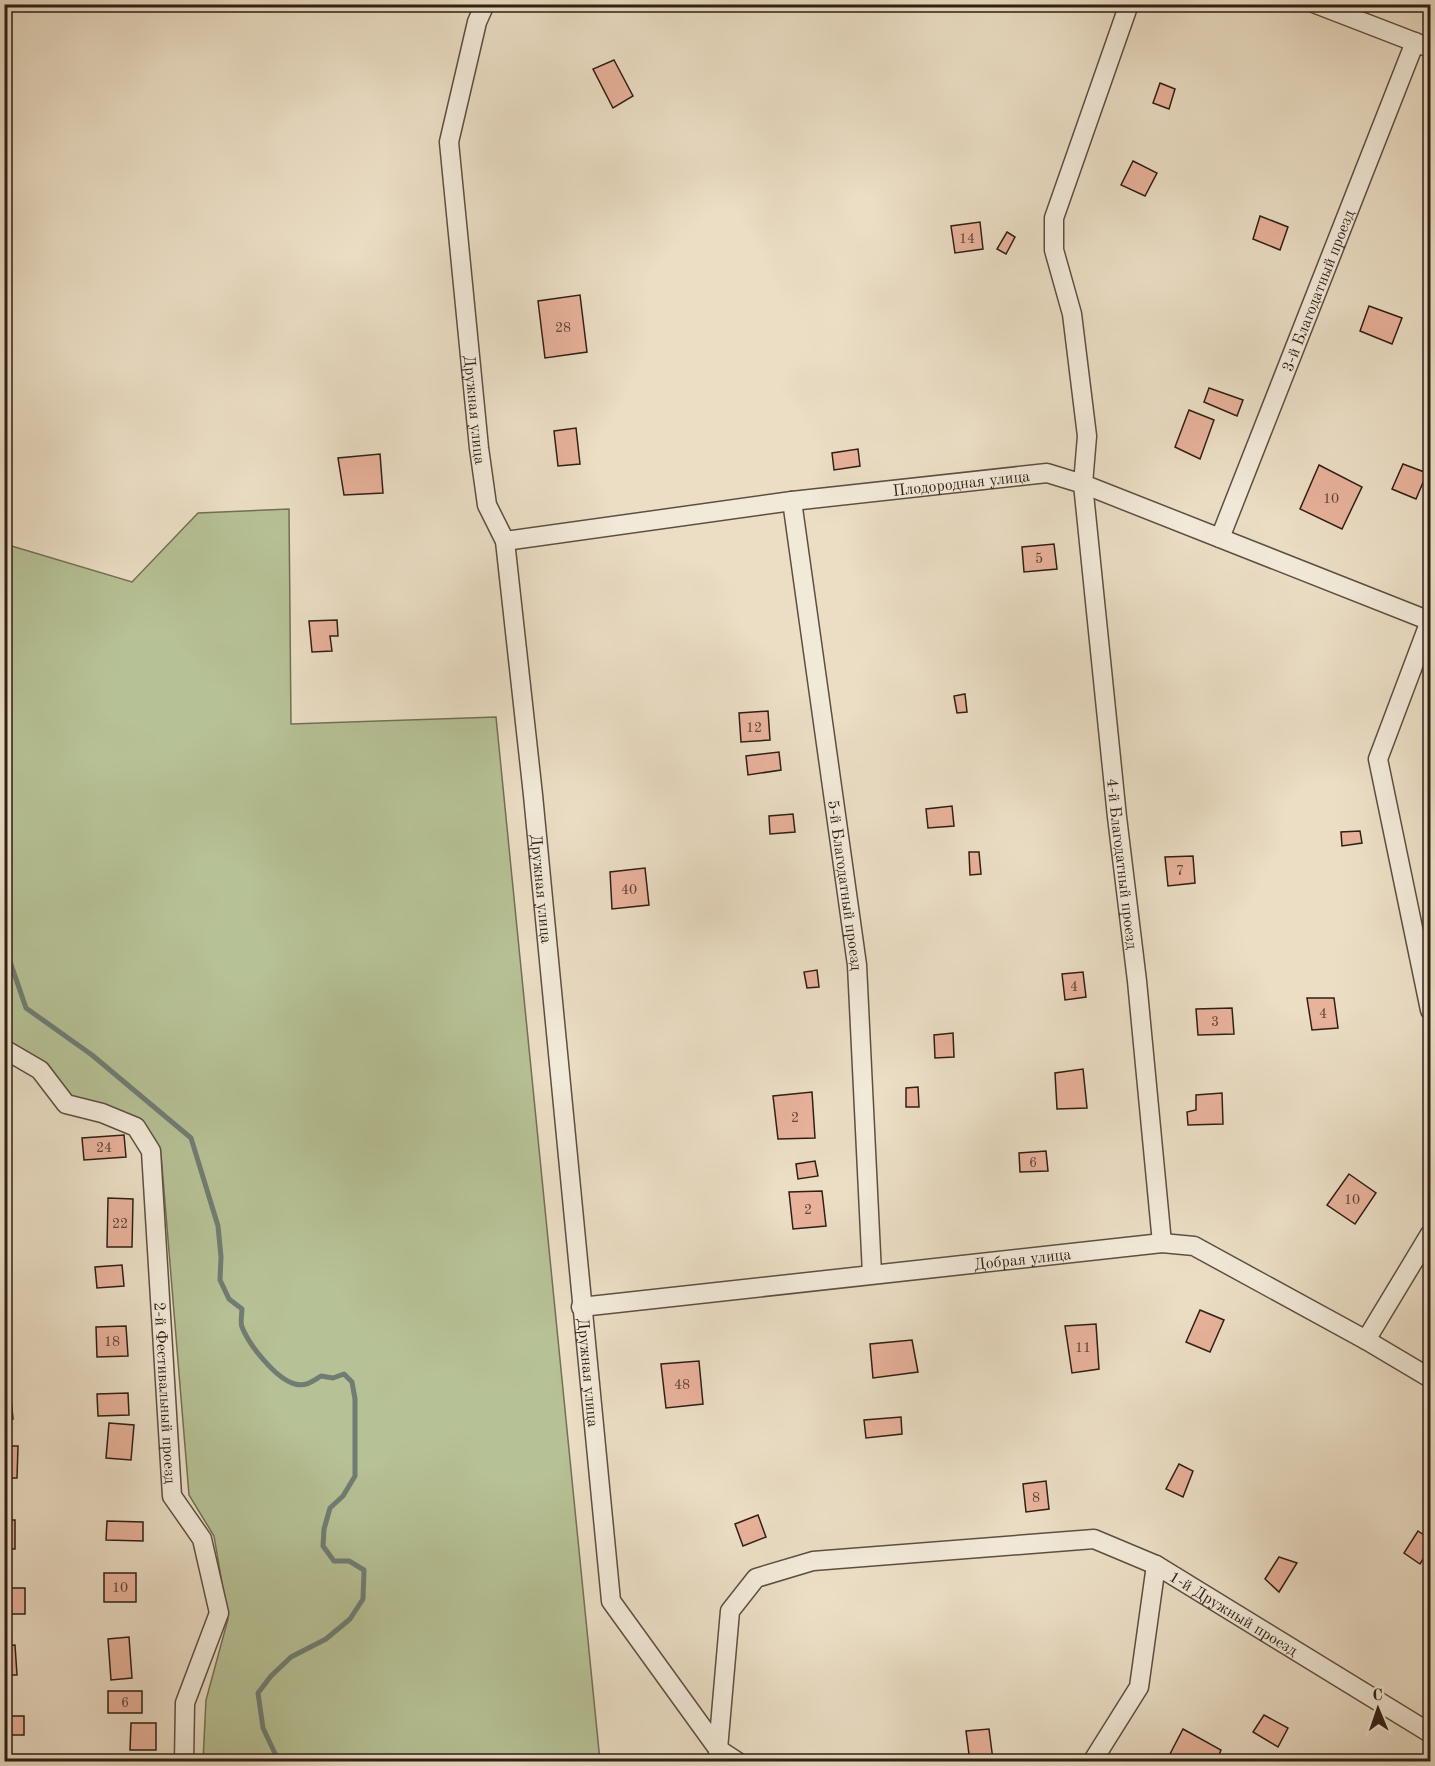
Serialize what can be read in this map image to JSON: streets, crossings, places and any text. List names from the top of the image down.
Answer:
{
  "streets": {
    "street": [
      "3-й Благодатный проезд",
      "Дружная улица",
      "Плодородная улица",
      "4-й Благодатный проезд",
      "5-й Благодатный проезд",
      "Добрая улица",
      "2-й Фестивальный проезд",
      "1-й Дружный проезд"
    ]
  },
  "crossings": [
    ["3-й Благодатный проезд", "Плодородная улица"],
    ["Дружная улица", "Плодородная улица"],
    ["Дружная улица", "Добрая улица"],
    ["Плодородная улица", "4-й Благодатный проезд"],
    ["Плодородная улица", "5-й Благодатный проезд"],
    ["4-й Благодатный проезд", "Добрая улица"],
    ["5-й Благодатный проезд", "Добрая улица"]
  ],
  "house_numbers": [
    "14",
    "28",
    "10",
    "5",
    "12",
    "7",
    "40",
    "4",
    "4",
    "3",
    "2",
    "24",
    "6",
    "10",
    "2",
    "22",
    "18",
    "11",
    "48",
    "8",
    "10",
    "6"
  ],
  "north": "top"
}
